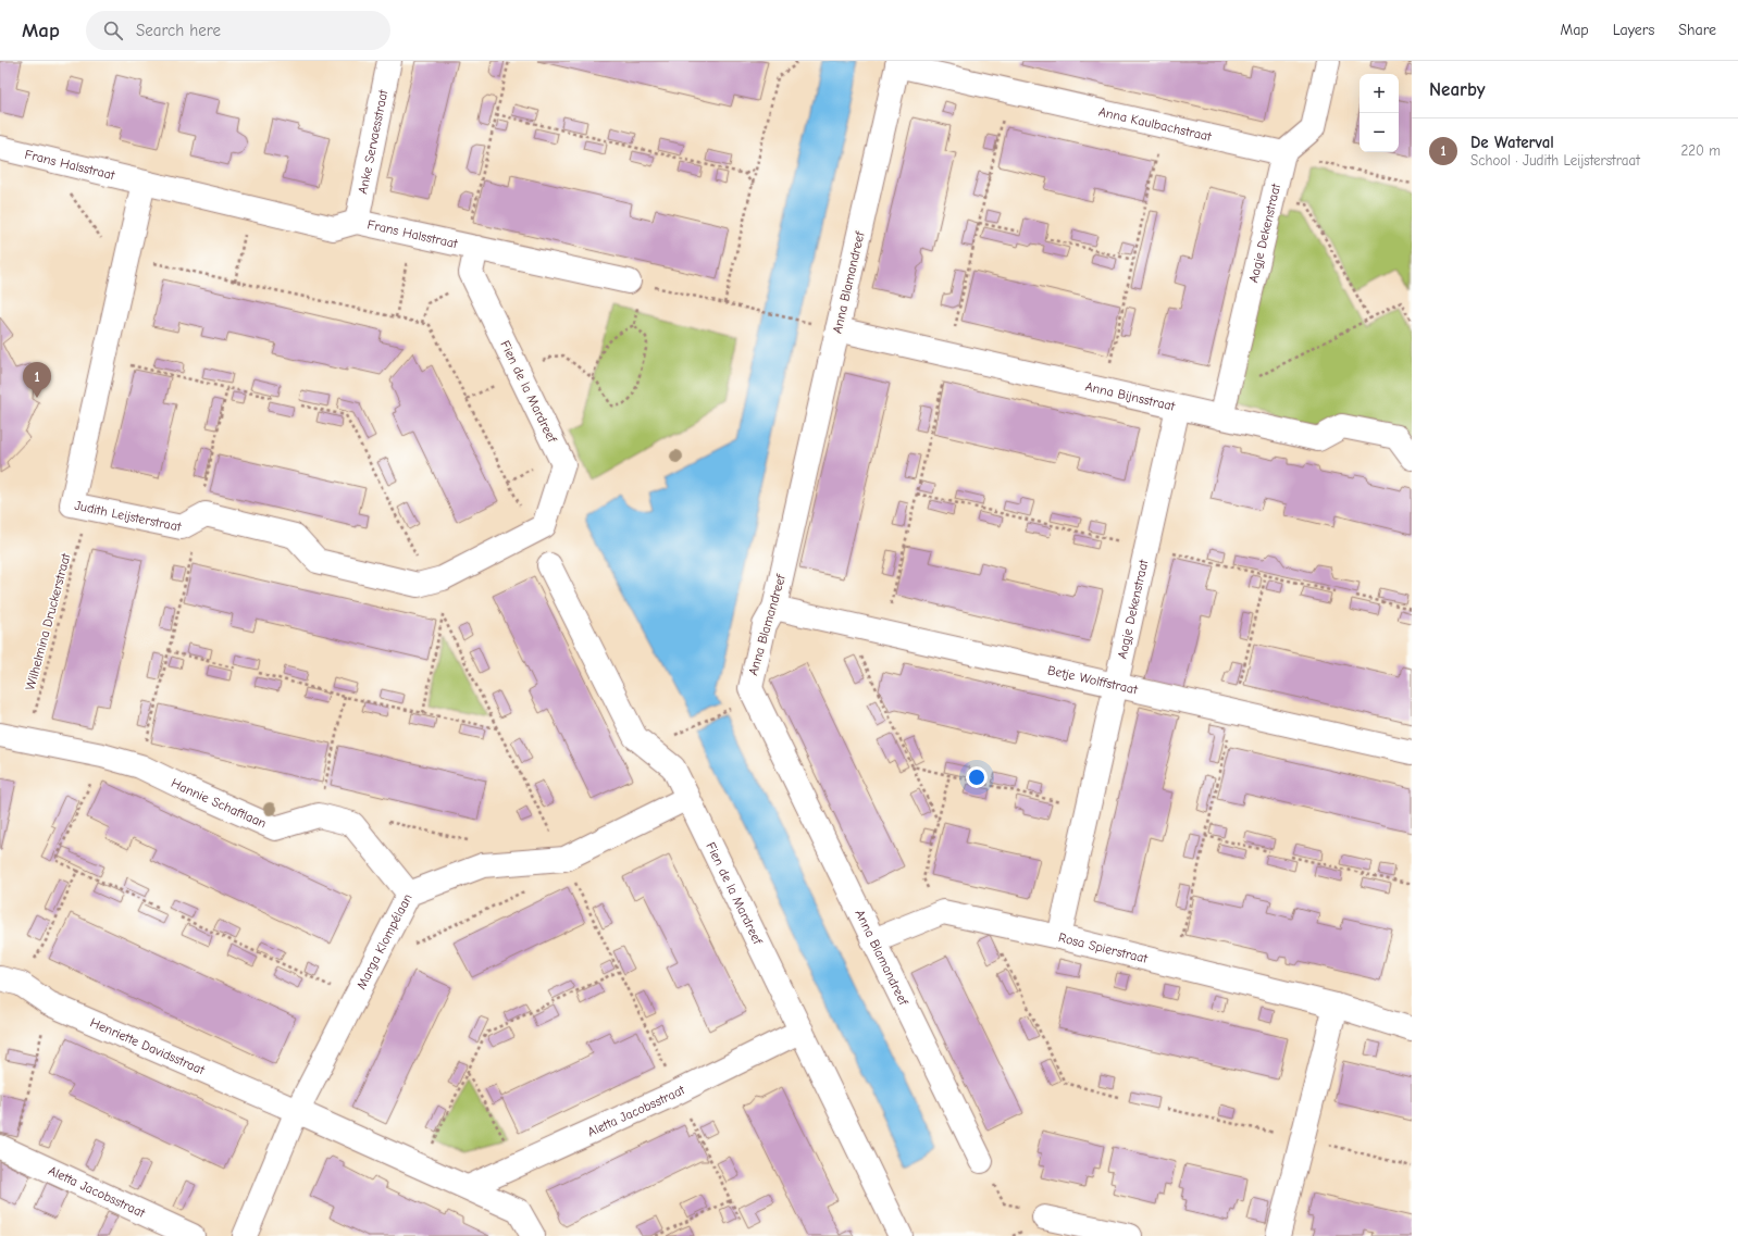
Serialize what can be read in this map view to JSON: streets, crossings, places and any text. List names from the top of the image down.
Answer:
{
  "streets": {
    "street": [
      "Anna Kaulbachstraat",
      "Anke Servaesstraat",
      "Frans Halsstraat",
      "Aagje Dekenstraat",
      "Anna Blamandreef",
      "Fien de la Mardreef",
      "Anna Bijnsstraat",
      "Judith Leijsterstraat",
      "Betje Wolffstraat",
      "Hannie Schaftlaan",
      "Marga Klompélaan",
      "Rosa Spierstraat",
      "Henriette Davidsstraat",
      "Aletta Jacobsstraat"
    ],
    "path": ["Wilhelmina Druckerstraat"]
  },
  "crossings": [
    ["Anna Kaulbachstraat", "Aagje Dekenstraat"],
    ["Anna Kaulbachstraat", "Anna Blamandreef"],
    ["Anke Servaesstraat", "Frans Halsstraat"],
    ["Frans Halsstraat", "Fien de la Mardreef"],
    ["Frans Halsstraat", "Judith Leijsterstraat"],
    ["Aagje Dekenstraat", "Anna Bijnsstraat"],
    ["Aagje Dekenstraat", "Betje Wolffstraat"],
    ["Aagje Dekenstraat", "Rosa Spierstraat"],
    ["Anna Blamandreef", "Anna Bijnsstraat"],
    ["Anna Blamandreef", "Betje Wolffstraat"],
    ["Anna Blamandreef", "Rosa Spierstraat"],
    ["Fien de la Mardreef", "Judith Leijsterstraat"],
    ["Fien de la Mardreef", "Marga Klompélaan"],
    ["Fien de la Mardreef", "Aletta Jacobsstraat"],
    ["Judith Leijsterstraat", "Wilhelmina Druckerstraat"],
    ["Wilhelmina Druckerstraat", "Hannie Schaftlaan"],
    ["Marga Klompélaan", "Henriette Davidsstraat"]
  ],
  "page": {
    "header": "Map",
    "search": "Search here",
    "nav": ["Map", "Layers", "Share"],
    "heading": "Nearby",
    "map_buttons": ["+", "−"],
    "list": [
      {
        "mark": "1",
        "name": "De Waterval",
        "note": "School · Judith Leijsterstraat",
        "value": "220 m"
      }
    ],
    "pins": "1"
  }
}
